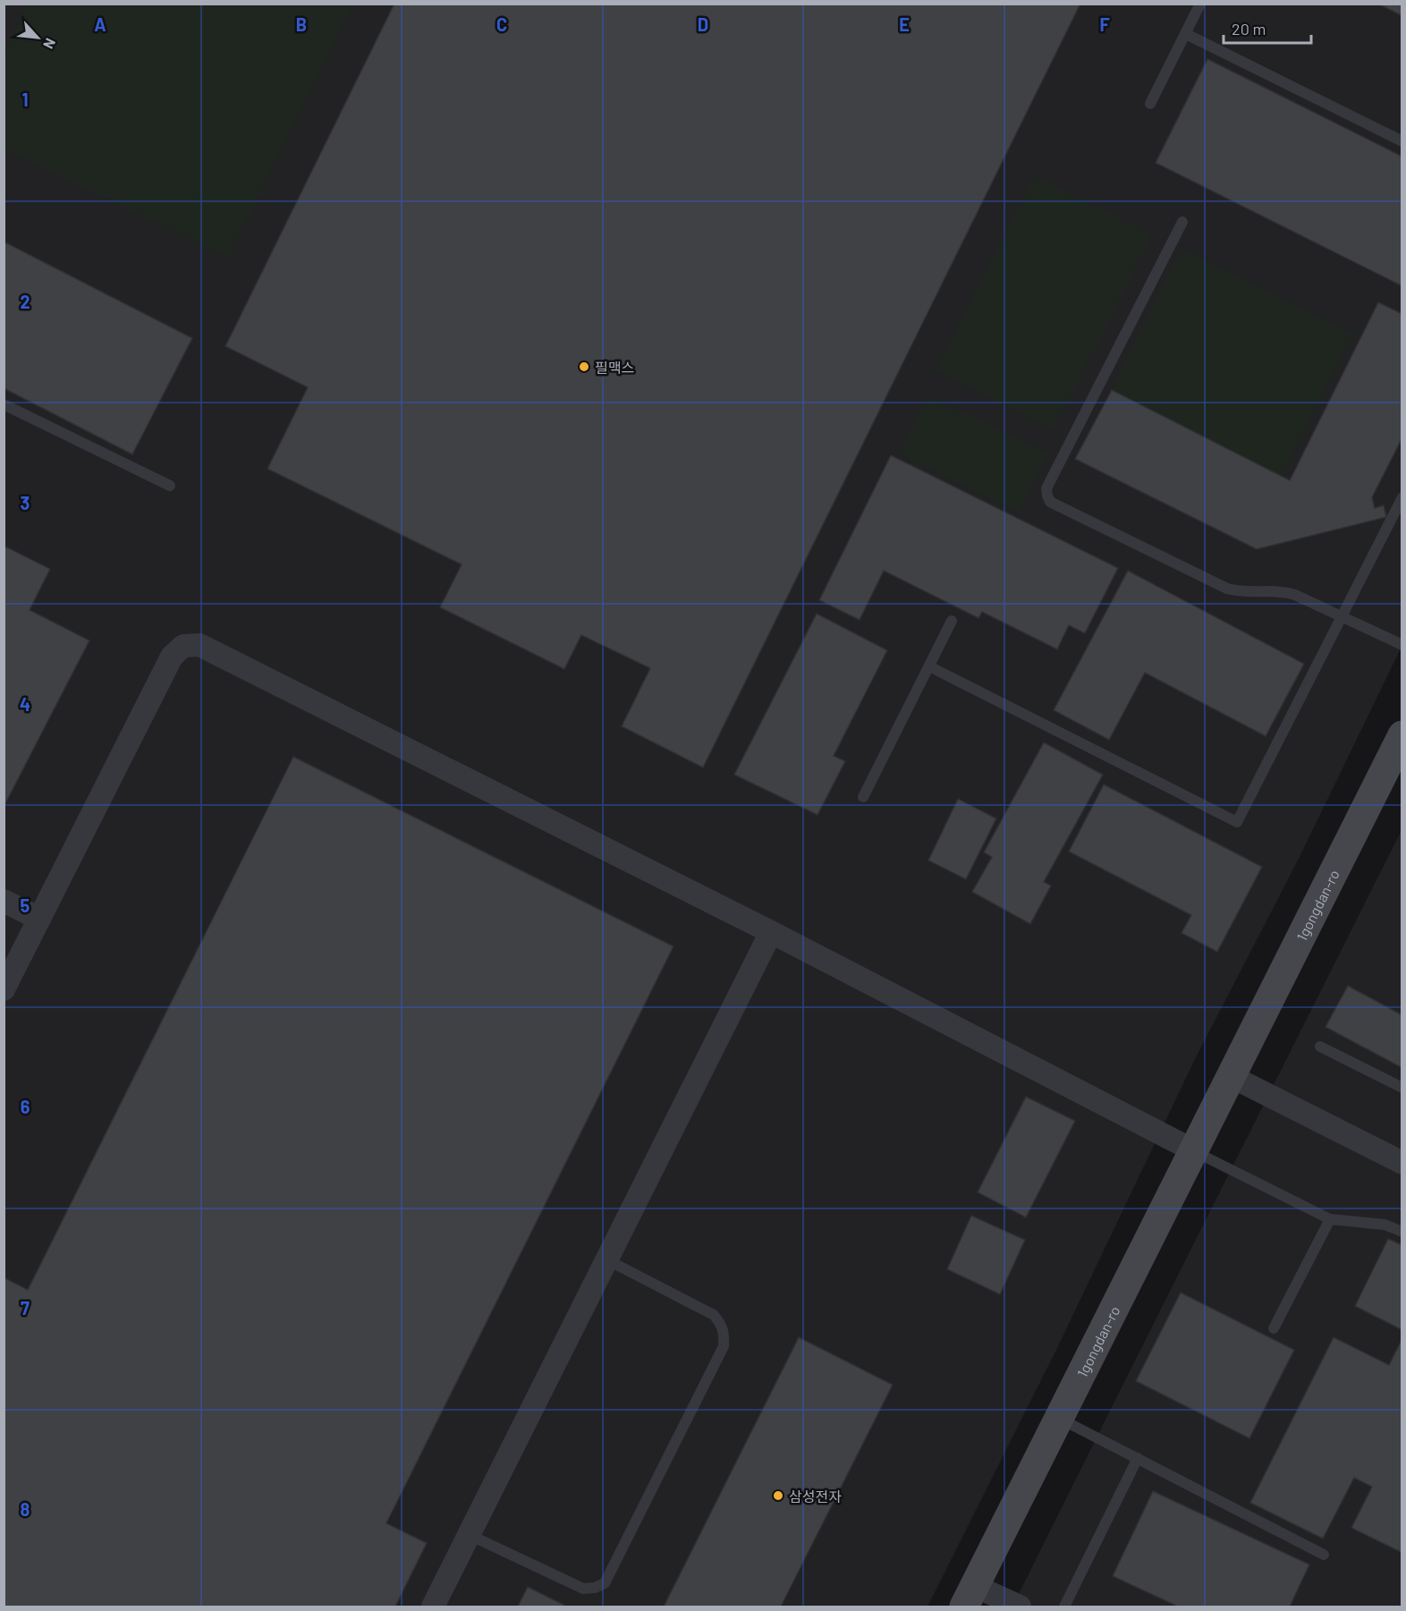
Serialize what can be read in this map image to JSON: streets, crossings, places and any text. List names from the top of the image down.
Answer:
{
  "streets": {
    "street": ["1gongdan-ro"]
  },
  "places": ["필맥스", "삼성전자"],
  "scale_bar": "20 m",
  "north": "bottom right",
  "grid": {
    "columns": [
      "A",
      "B",
      "C",
      "D",
      "E",
      "F"
    ],
    "rows": [
      "1",
      "2",
      "3",
      "4",
      "5",
      "6",
      "7",
      "8"
    ]
  }
}
